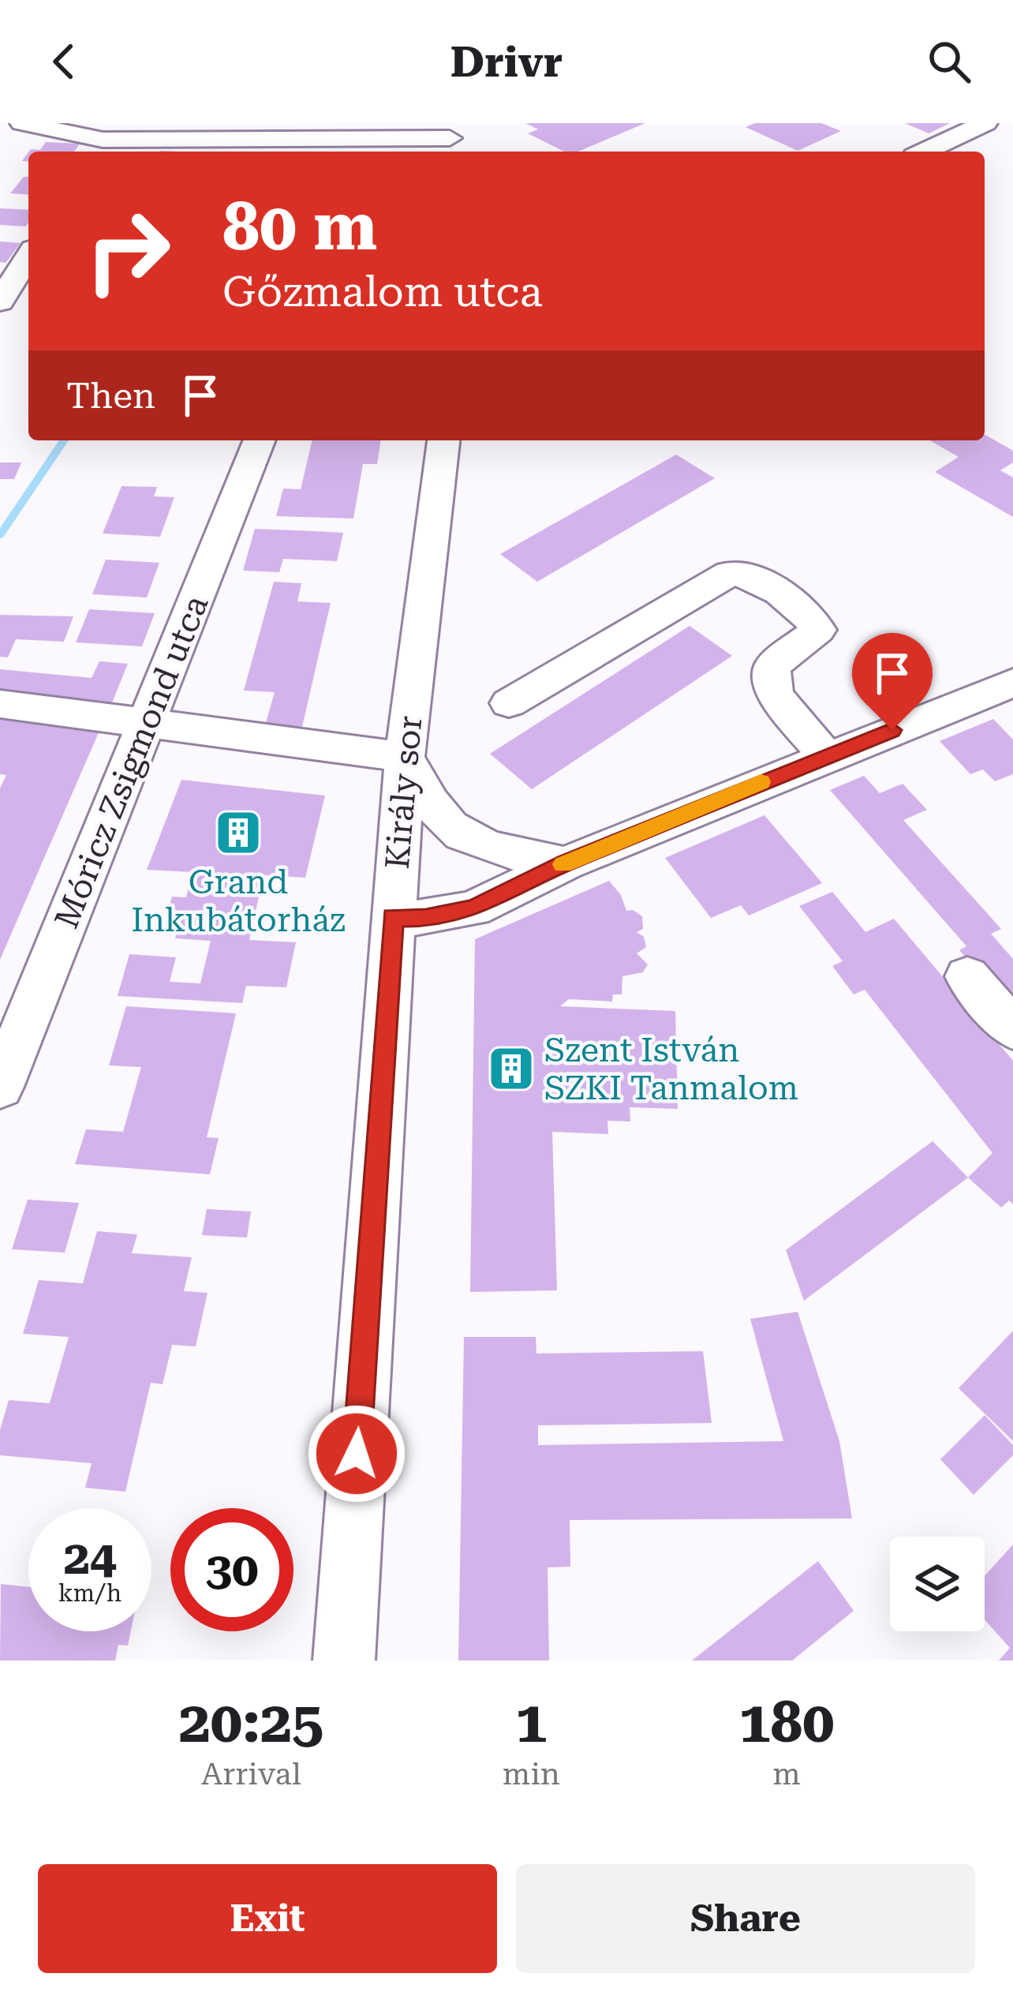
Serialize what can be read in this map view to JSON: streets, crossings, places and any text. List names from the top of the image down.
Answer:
{
  "streets": {
    "street": ["Móricz Zsigmond utca", "Király sor"]
  },
  "places": {
    "building": ["Grand Inkubátorház", "Szent István SZKI Tanmalom"]
  },
  "page": {
    "header": "Drivr",
    "turn": ["80 m", "Gőzmalom utca"],
    "then": "Then",
    "speed": "24 km/h",
    "limit": "30",
    "eta": [
      "20:25",
      "Arrival",
      "1",
      "min",
      "180",
      "m"
    ],
    "buttons": ["Exit", "Share"]
  }
}
